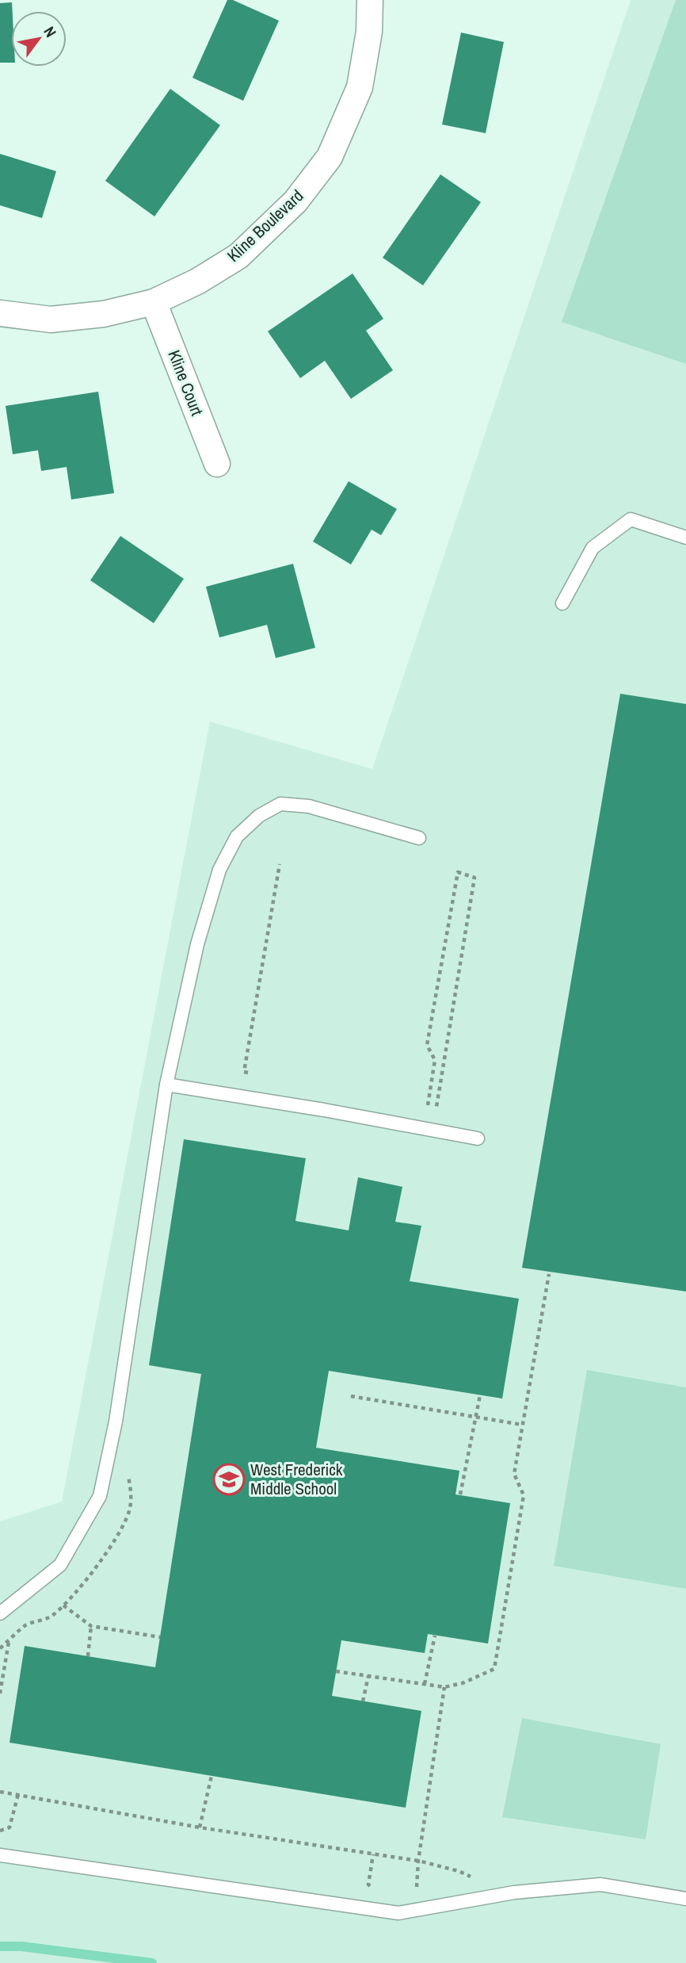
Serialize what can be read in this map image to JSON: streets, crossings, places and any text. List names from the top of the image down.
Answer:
{
  "streets": {
    "street": ["Kline Boulevard", "Kline Court"]
  },
  "crossings": [
    ["Kline Boulevard", "Kline Court"]
  ],
  "places": {
    "school or university": ["West Frederick Middle School"]
  },
  "north": "top right"
}
